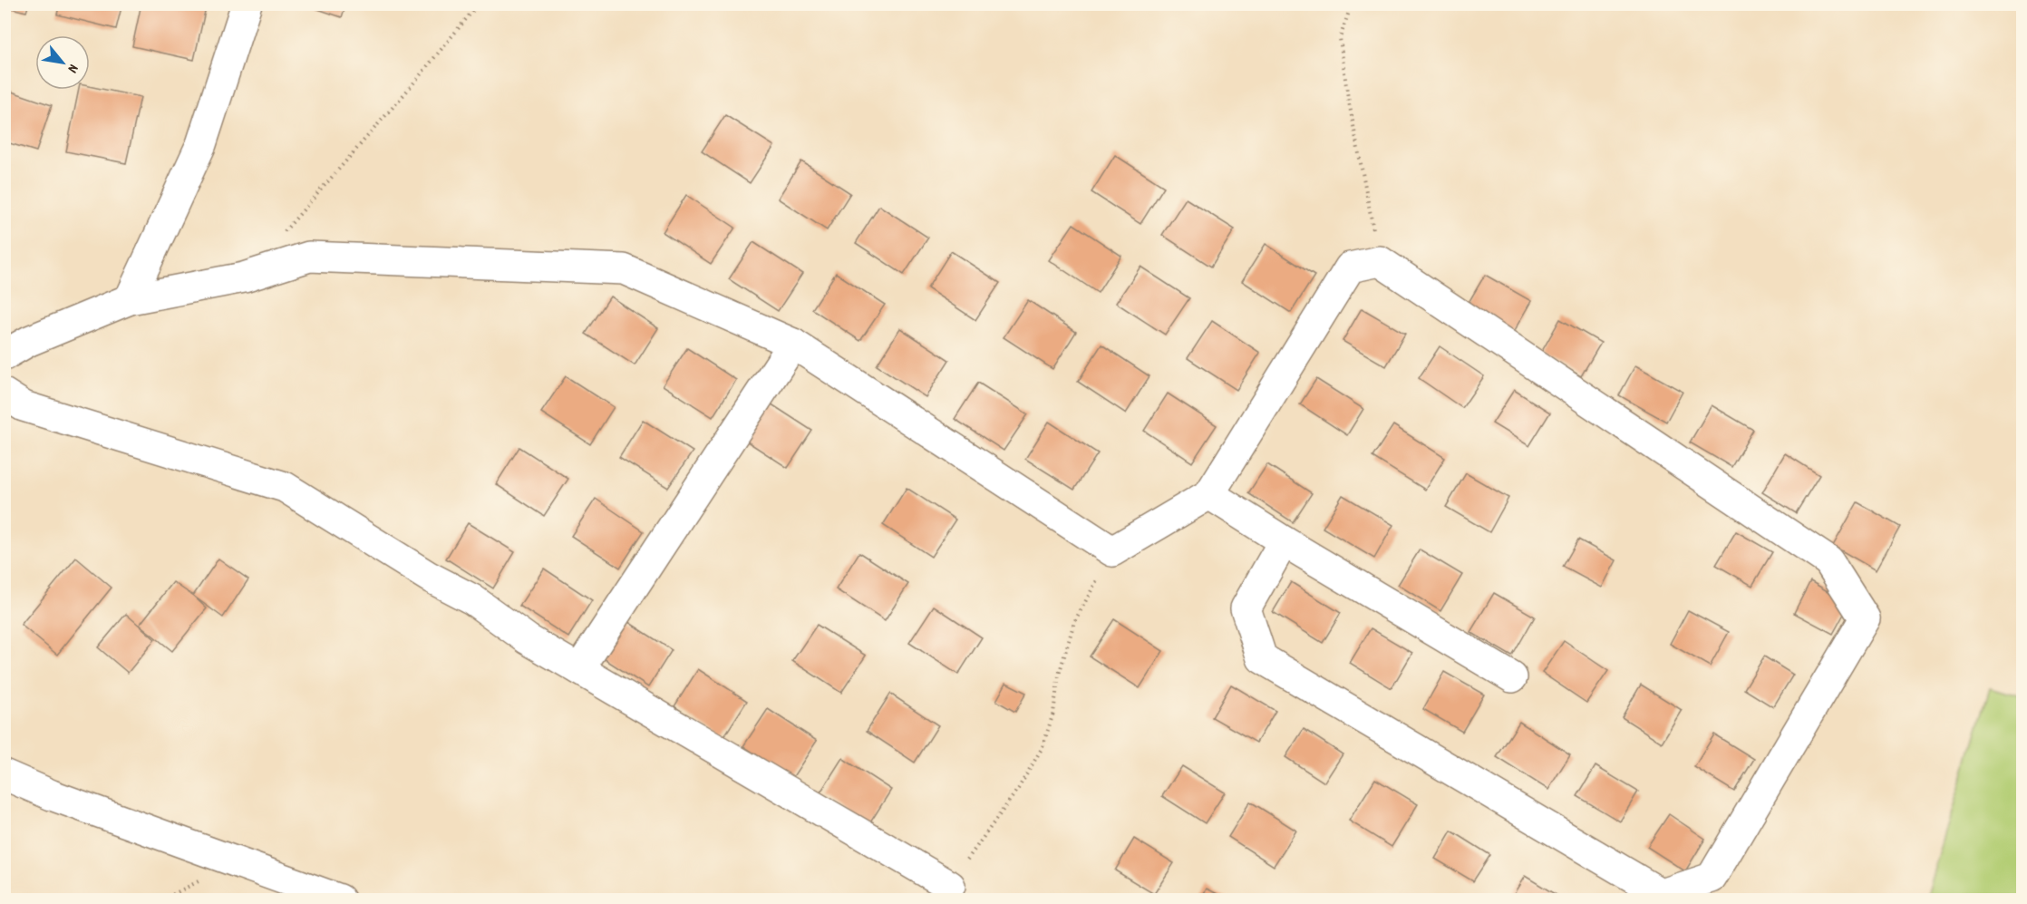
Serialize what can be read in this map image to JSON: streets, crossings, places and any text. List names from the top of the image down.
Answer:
{
  "north": "bottom right"
}
